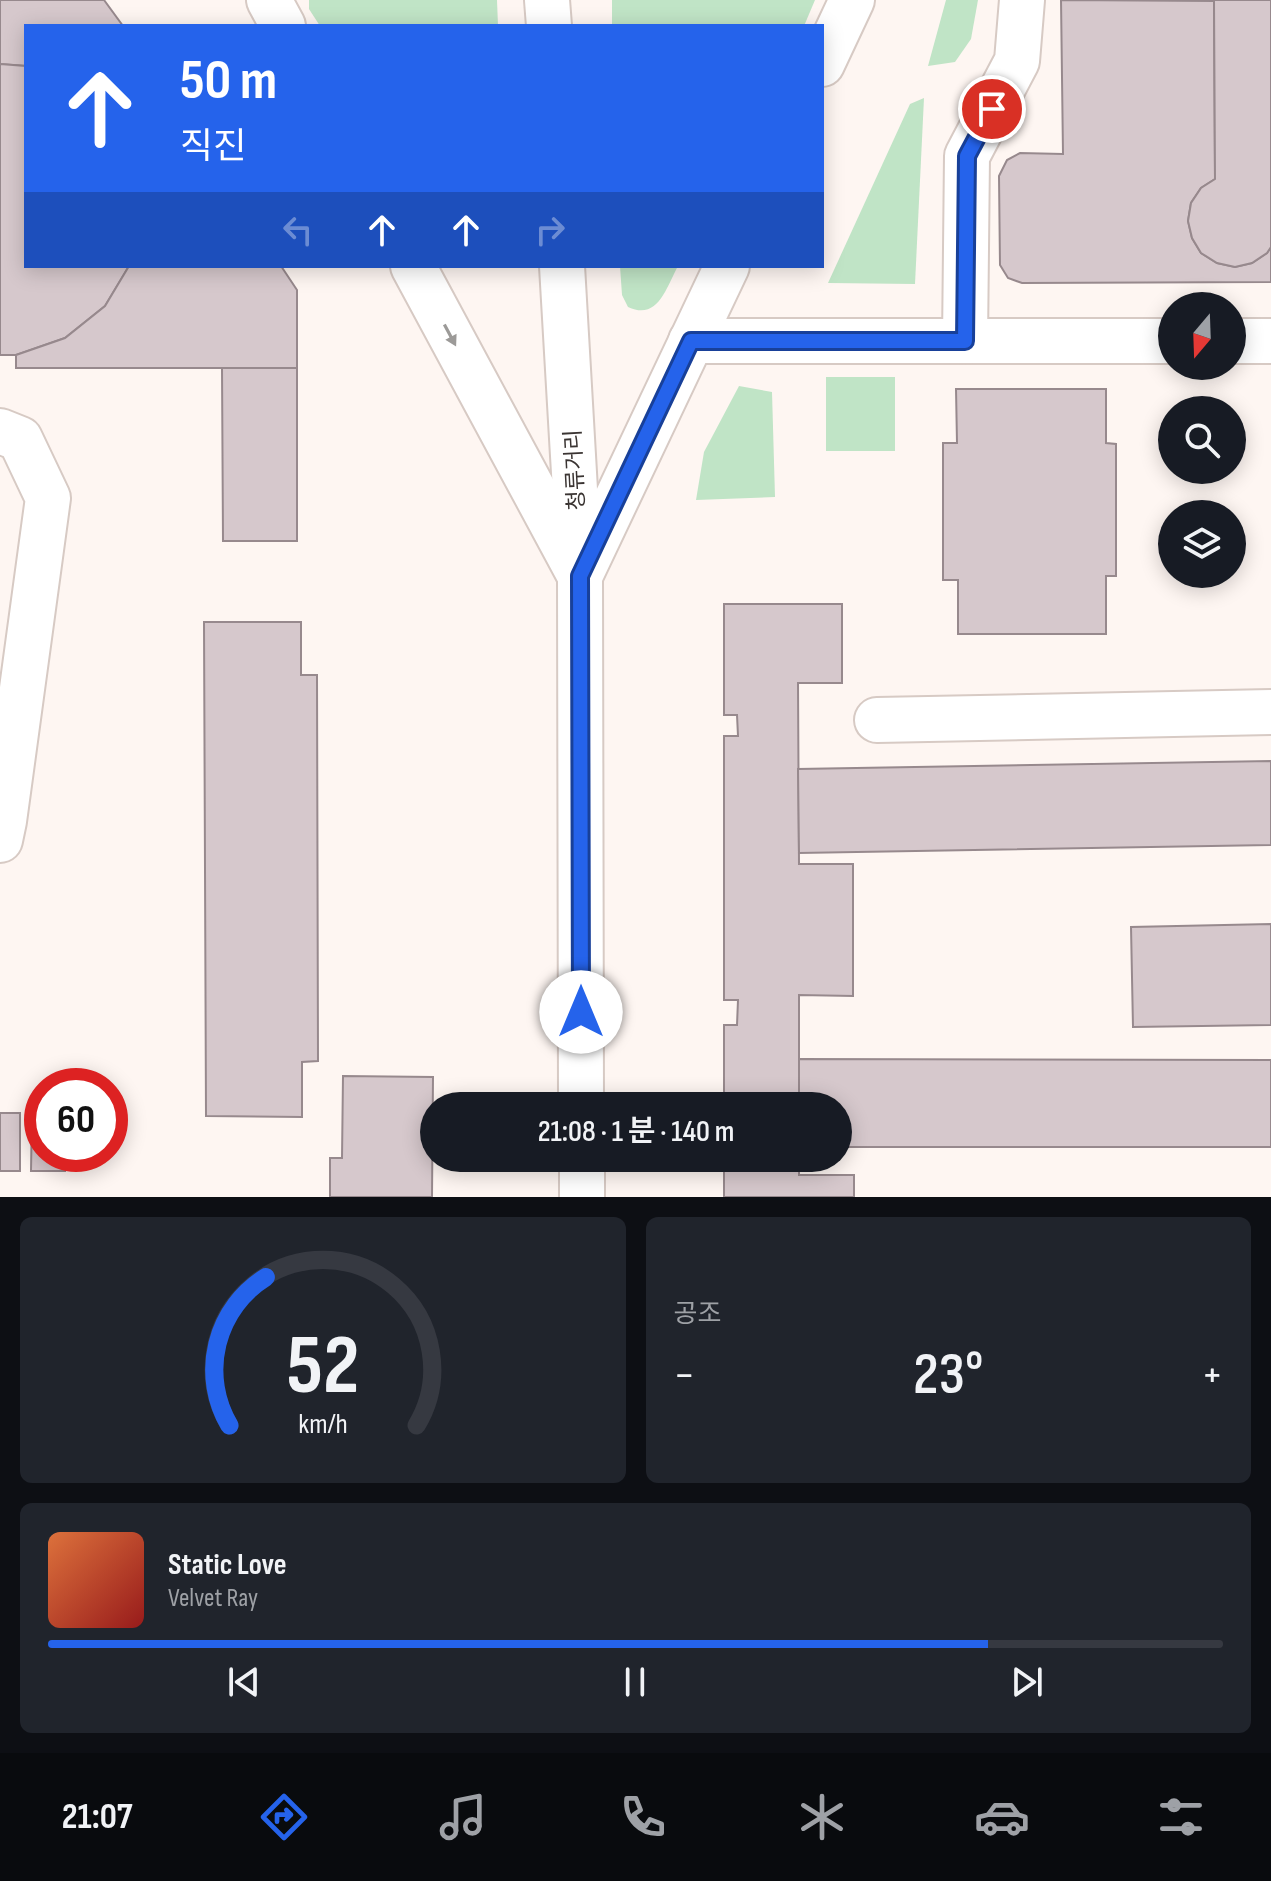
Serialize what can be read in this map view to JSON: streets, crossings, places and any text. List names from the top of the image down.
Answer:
{
  "streets": {
    "main road": ["청류거리"]
  },
  "north": "bottom",
  "page": {
    "turn": ["50 m", "직진"],
    "limit": "60",
    "trip": "21:08 · 1 분 · 140 m",
    "tile": "공조",
    "heat": ["−", "23°", "+"],
    "song": ["Static Love", "Velvet Ray"],
    "tabs": "21:07",
    "gauge": ["52", "km/h"]
  }
}
